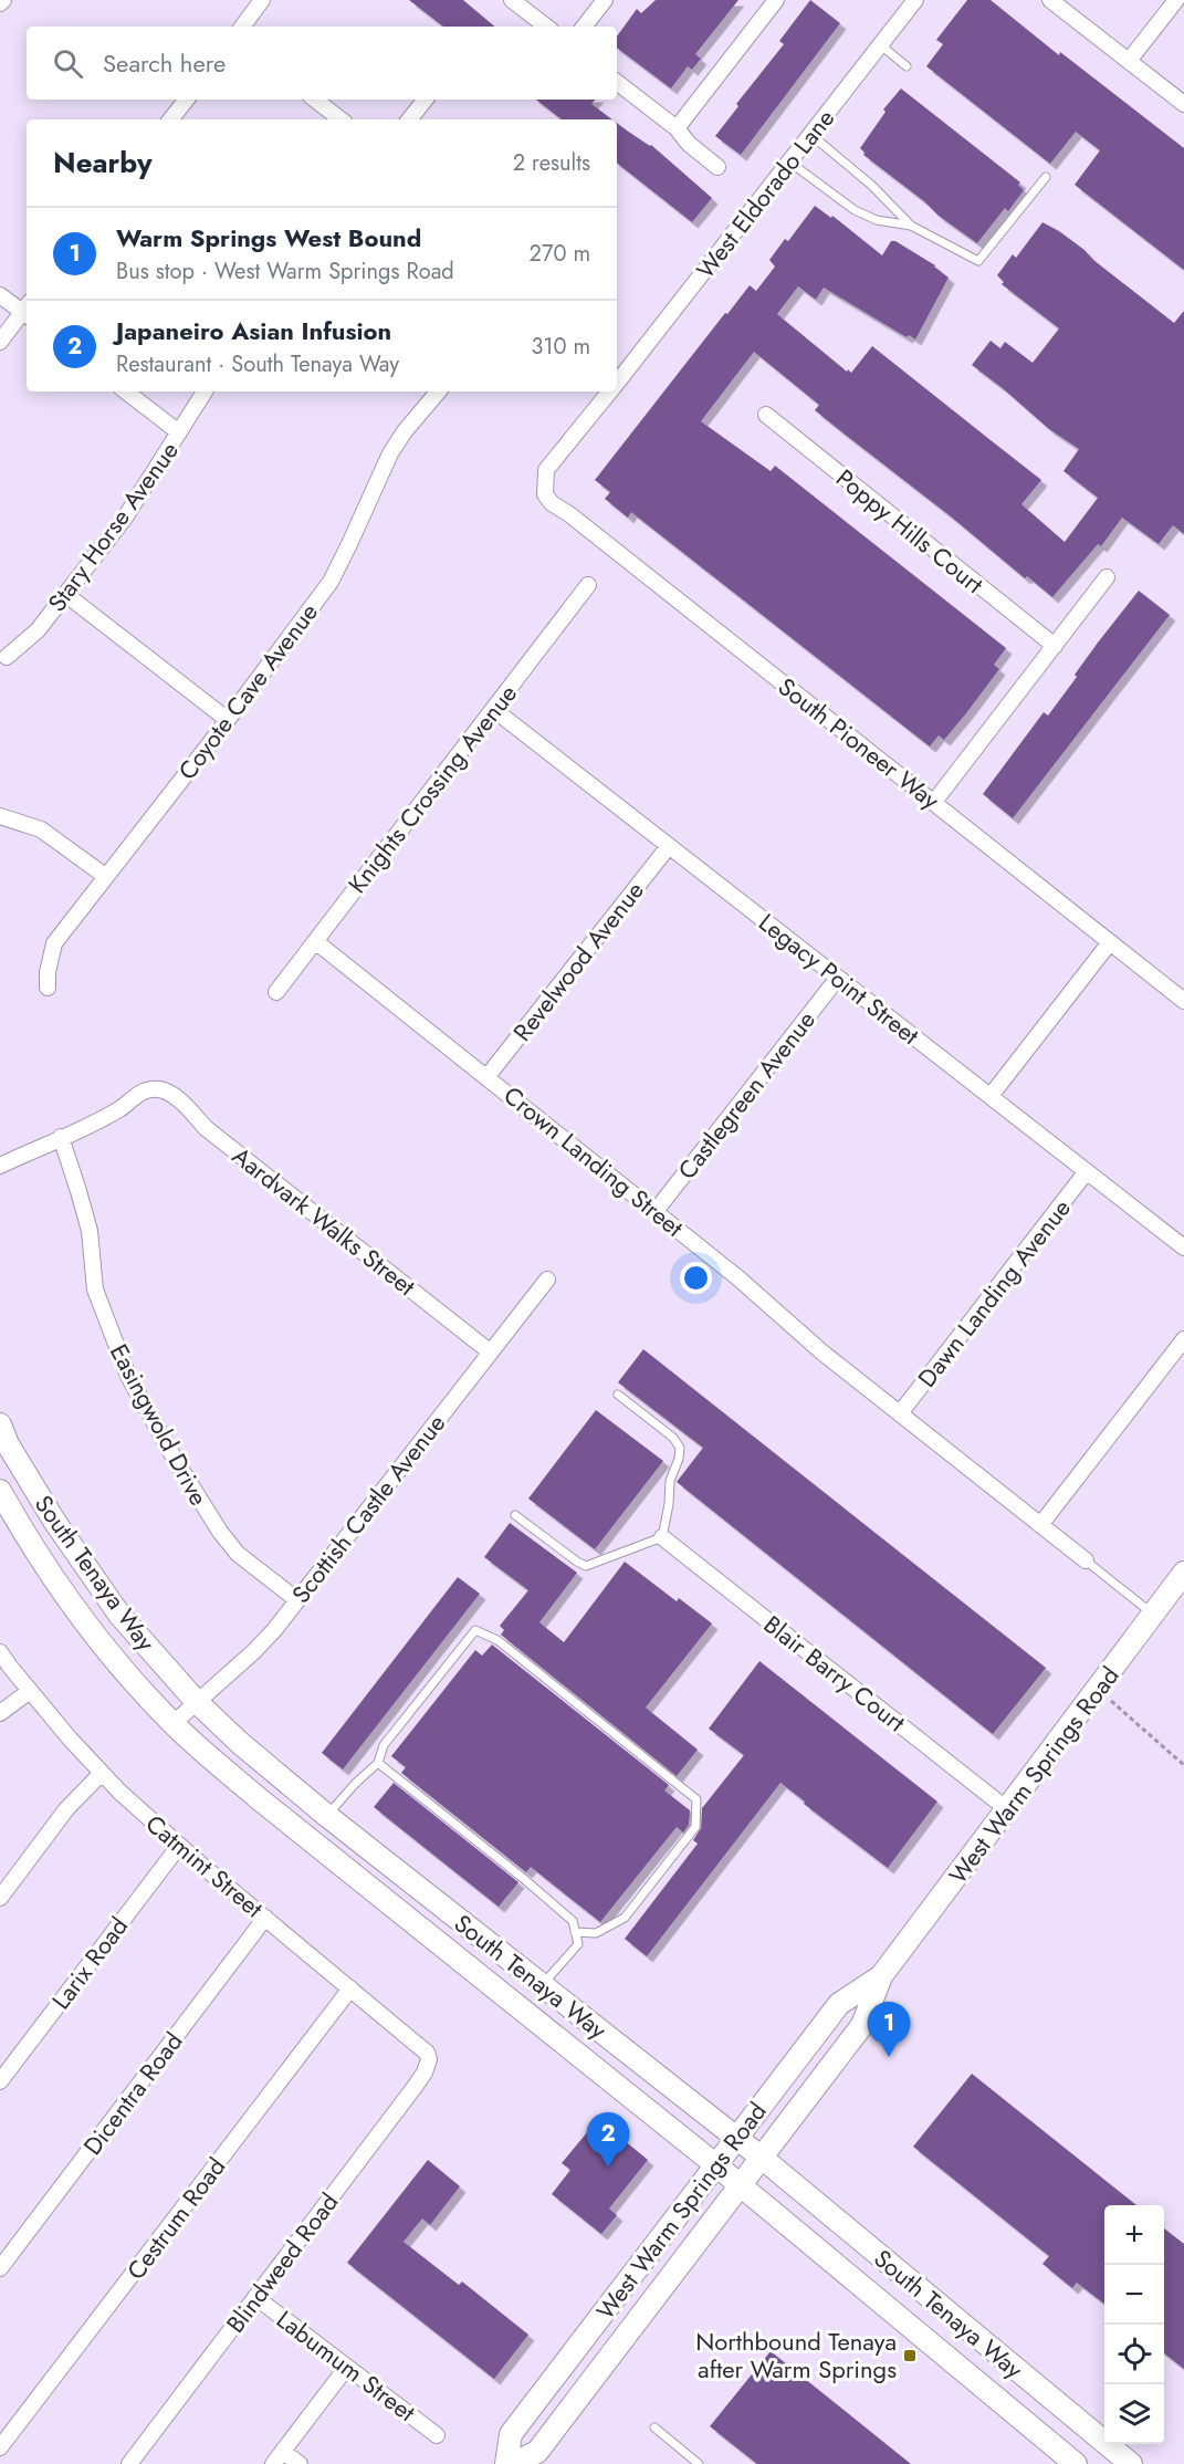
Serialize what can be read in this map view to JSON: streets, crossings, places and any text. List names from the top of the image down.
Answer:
{
  "streets": {
    "street": [
      "West Eldorado Lane",
      "Stary Horse Avenue",
      "Poppy Hills Court",
      "Coyote Cave Avenue",
      "South Pioneer Way",
      "Knights Crossing Avenue",
      "Revelwood Avenue",
      "Legacy Point Street",
      "Castlegreen Avenue",
      "Crown Landing Street",
      "Aardvark Walks Street",
      "Dawn Landing Avenue",
      "Easingwold Drive",
      "Scottish Castle Avenue",
      "South Tenaya Way",
      "Blair Barry Court",
      "West Warm Springs Road",
      "Catmint Street",
      "Larix Road",
      "Dicentra Road",
      "Cestrum Road",
      "Blindweed Road",
      "Labumum Street"
    ]
  },
  "crossings": [
    ["West Eldorado Lane", "South Pioneer Way"],
    ["Knights Crossing Avenue", "Legacy Point Street"],
    ["Knights Crossing Avenue", "Crown Landing Street"],
    ["Revelwood Avenue", "Legacy Point Street"],
    ["Revelwood Avenue", "Crown Landing Street"],
    ["Legacy Point Street", "Castlegreen Avenue"],
    ["Legacy Point Street", "Dawn Landing Avenue"],
    ["Castlegreen Avenue", "Crown Landing Street"],
    ["Crown Landing Street", "Dawn Landing Avenue"],
    ["Aardvark Walks Street", "Easingwold Drive"],
    ["Aardvark Walks Street", "Scottish Castle Avenue"],
    ["Easingwold Drive", "Scottish Castle Avenue"],
    ["Scottish Castle Avenue", "South Tenaya Way"],
    ["South Tenaya Way", "West Warm Springs Road"],
    ["Blair Barry Court", "West Warm Springs Road"],
    ["Catmint Street", "Larix Road"],
    ["Catmint Street", "Dicentra Road"],
    ["Catmint Street", "Cestrum Road"],
    ["Catmint Street", "Blindweed Road"],
    ["Blindweed Road", "Labumum Street"]
  ],
  "places": {
    "transit": ["Northbound Tenaya after Warm Springs"]
  },
  "page": {
    "search": "Search here",
    "heading": ["Nearby", "2 results"],
    "list": [
      {
        "mark": "1",
        "name": "Warm Springs West Bound",
        "note": "Bus stop · West Warm Springs Road",
        "value": "270 m"
      },
      {
        "mark": "2",
        "name": "Japaneiro Asian Infusion",
        "note": "Restaurant · South Tenaya Way",
        "value": "310 m"
      }
    ],
    "pins": ["1", "2"],
    "map_buttons": ["+", "−"]
  }
}
